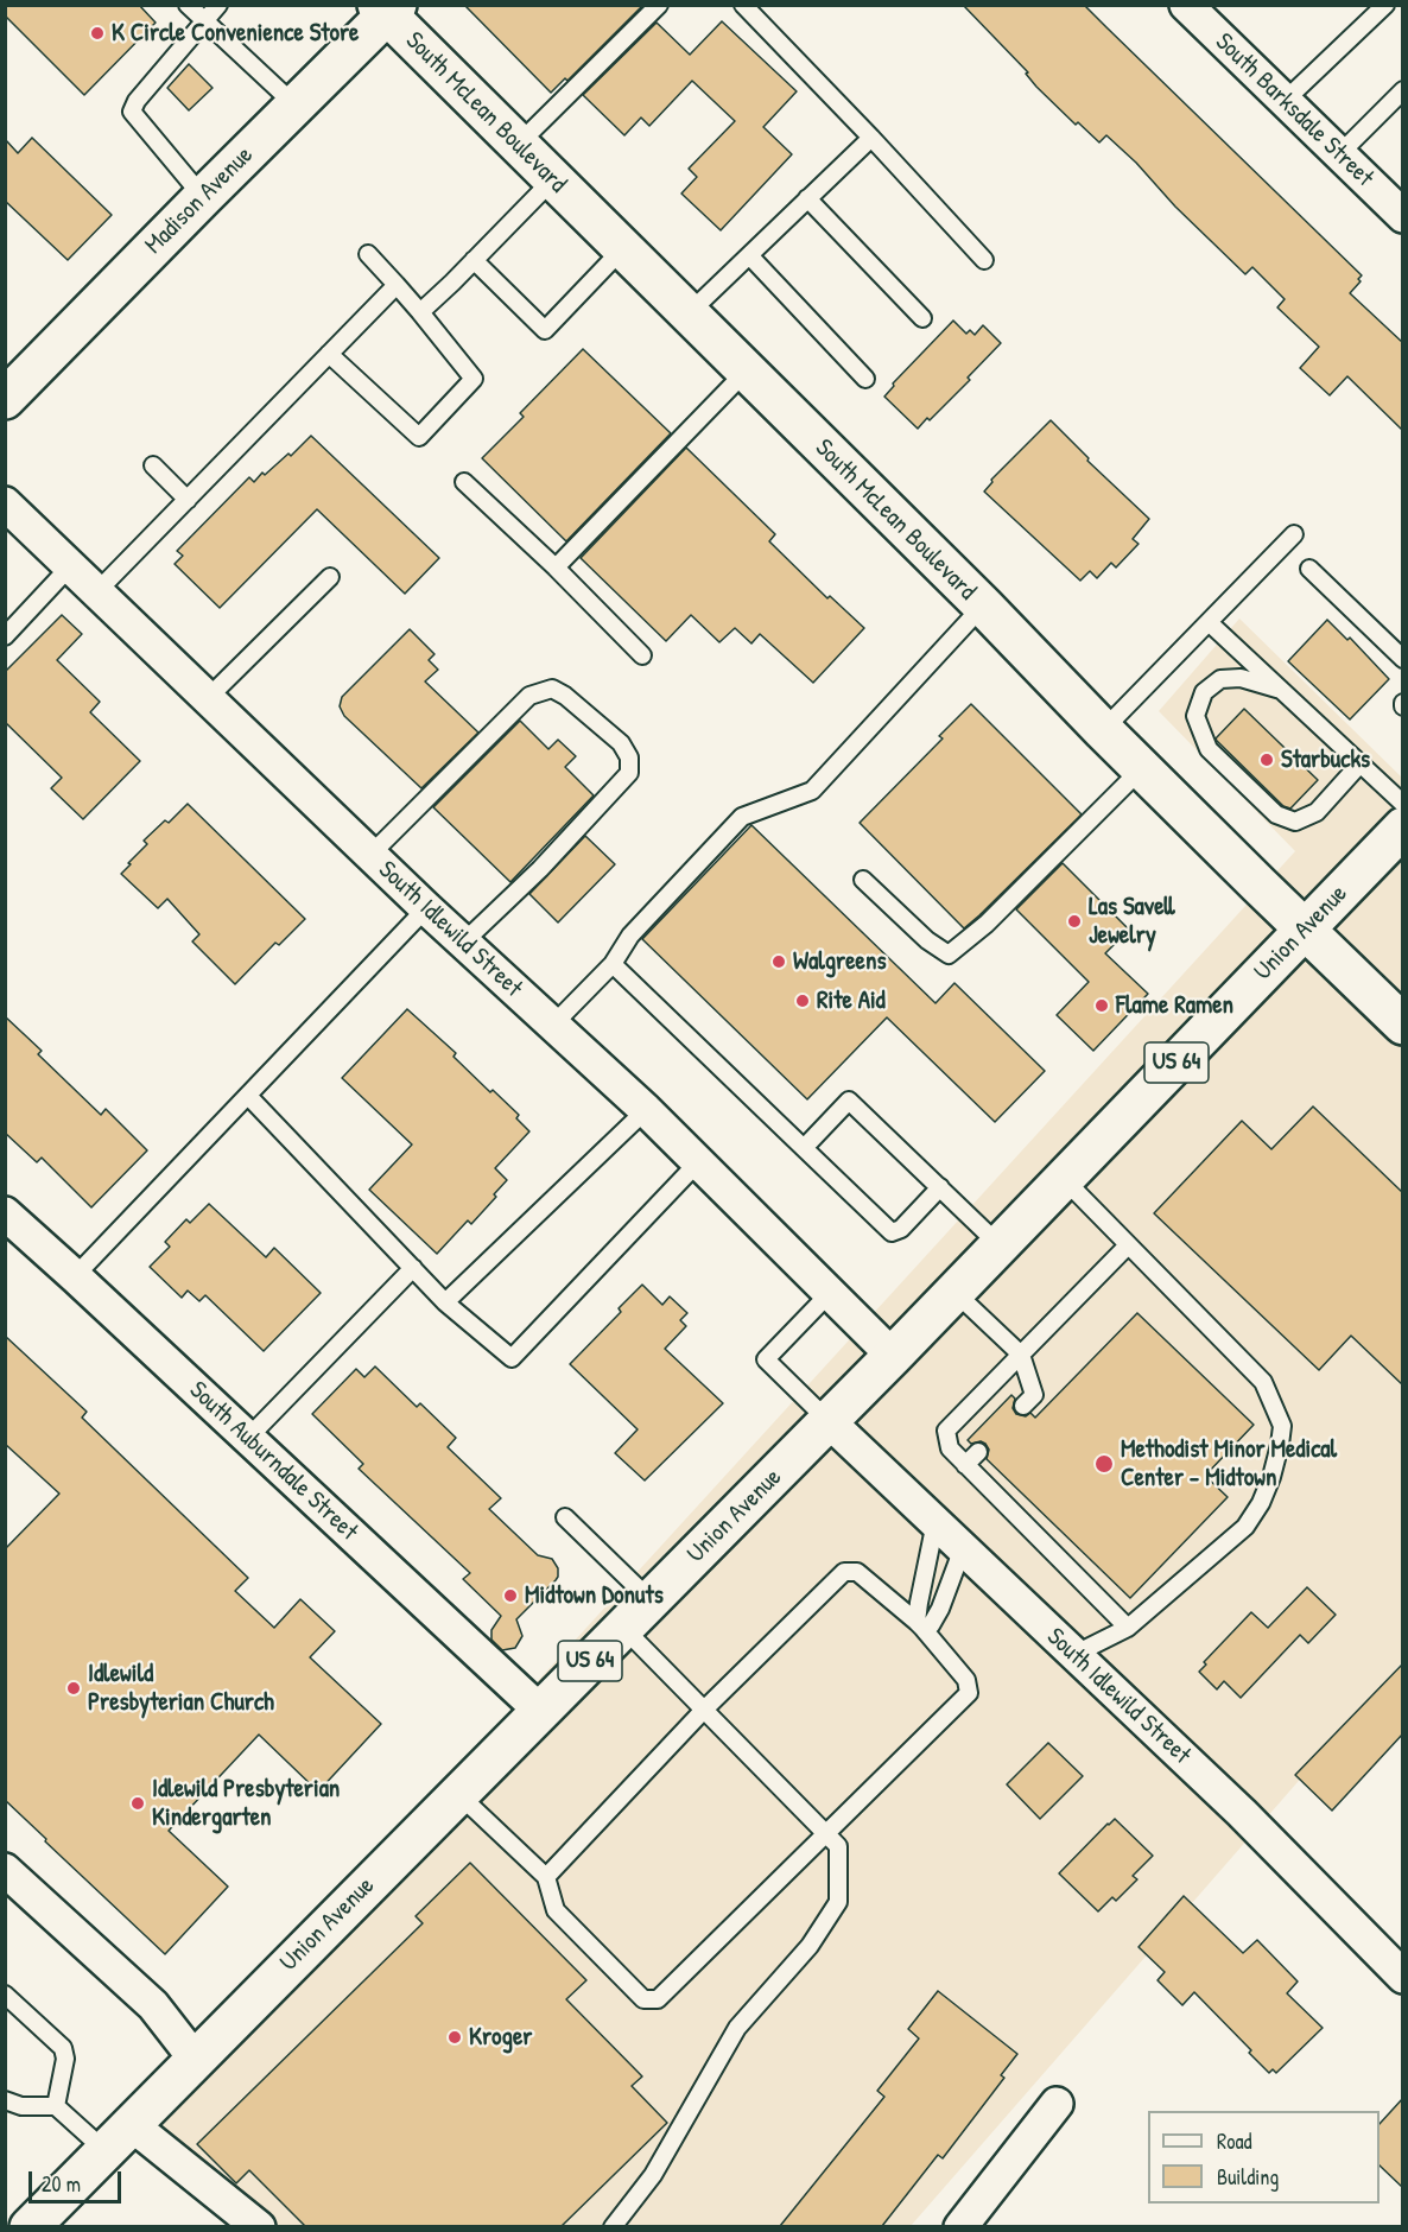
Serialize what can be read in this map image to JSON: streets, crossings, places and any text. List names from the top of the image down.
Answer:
{
  "streets": {
    "main road": [
      "South McLean Boulevard",
      "Madison Avenue",
      "Union Avenue",
      "US 64"
    ],
    "street": ["South Barksdale Street", "South Idlewild Street", "South Auburndale Street"]
  },
  "crossings": [
    ["South McLean Boulevard", "Madison Avenue"],
    ["South McLean Boulevard", "Union Avenue"],
    ["South Idlewild Street", "Union Avenue"],
    ["Union Avenue", "South Auburndale Street"]
  ],
  "places": [
    "K Circle Convenience Store",
    "Starbucks",
    "Las Savell Jewelry",
    "Walgreens",
    "Rite Aid",
    "Flame Ramen",
    "Methodist Minor Medical Center - Midtown",
    "Midtown Donuts",
    "Idlewild Presbyterian Church",
    "Idlewild Presbyterian Kindergarten",
    "Kroger"
  ],
  "legend": ["Road", "Building"],
  "scale_bar": "20 m"
}
